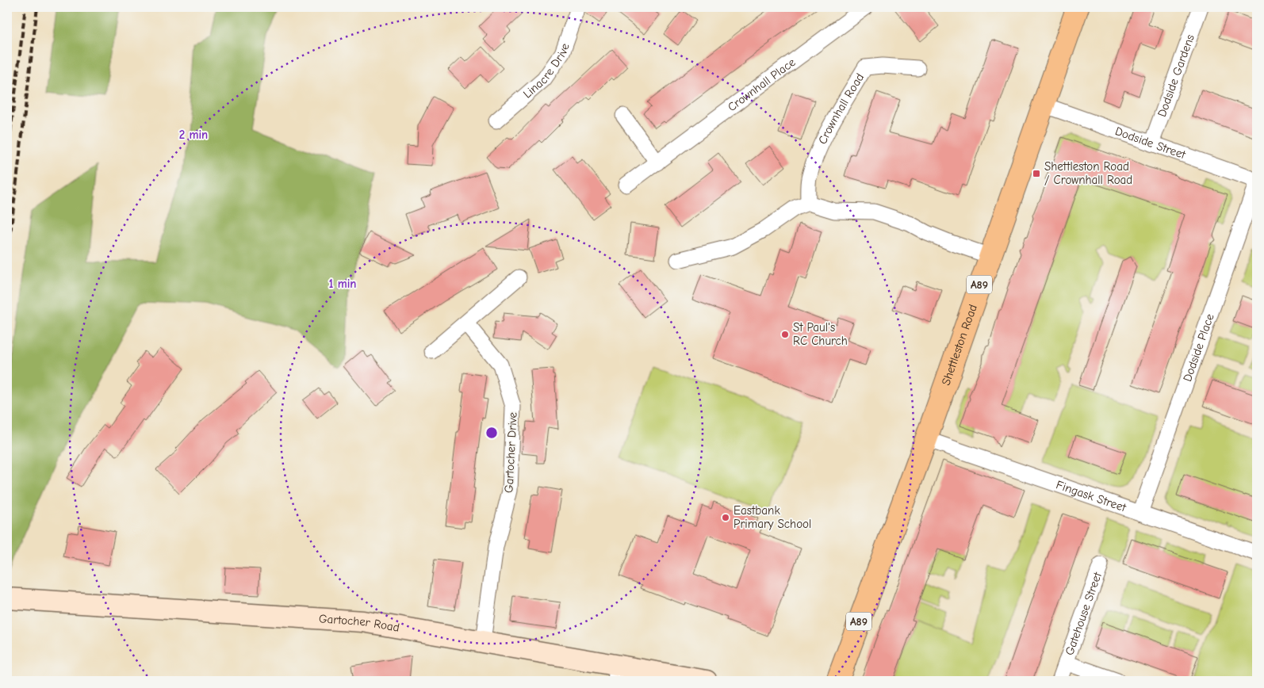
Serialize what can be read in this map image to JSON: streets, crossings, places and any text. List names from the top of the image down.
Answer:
{
  "streets": {
    "main road": ["A89", "Shettleston Road", "Gartocher Road"],
    "street": [
      "Linacre Drive",
      "Dodside Gardens",
      "Crownhall Place",
      "Crownhall Road",
      "Dodside Street",
      "Dodside Place",
      "Gartocher Drive",
      "Fingask Street",
      "Gatehouse Street"
    ]
  },
  "crossings": [
    ["Dodside Gardens", "Dodside Street"],
    ["Dodside Street", "Shettleston Road"],
    ["Dodside Street", "Dodside Place"],
    ["Shettleston Road", "Fingask Street"],
    ["Dodside Place", "Fingask Street"],
    ["Gartocher Drive", "Gartocher Road"]
  ],
  "places": {
    "transit": ["Shettleston Road / Crownhall Road"],
    "other": ["St Paul's RC Church", "Eastbank Primary School"]
  },
  "rings": ["2 min", "1 min"]
}
